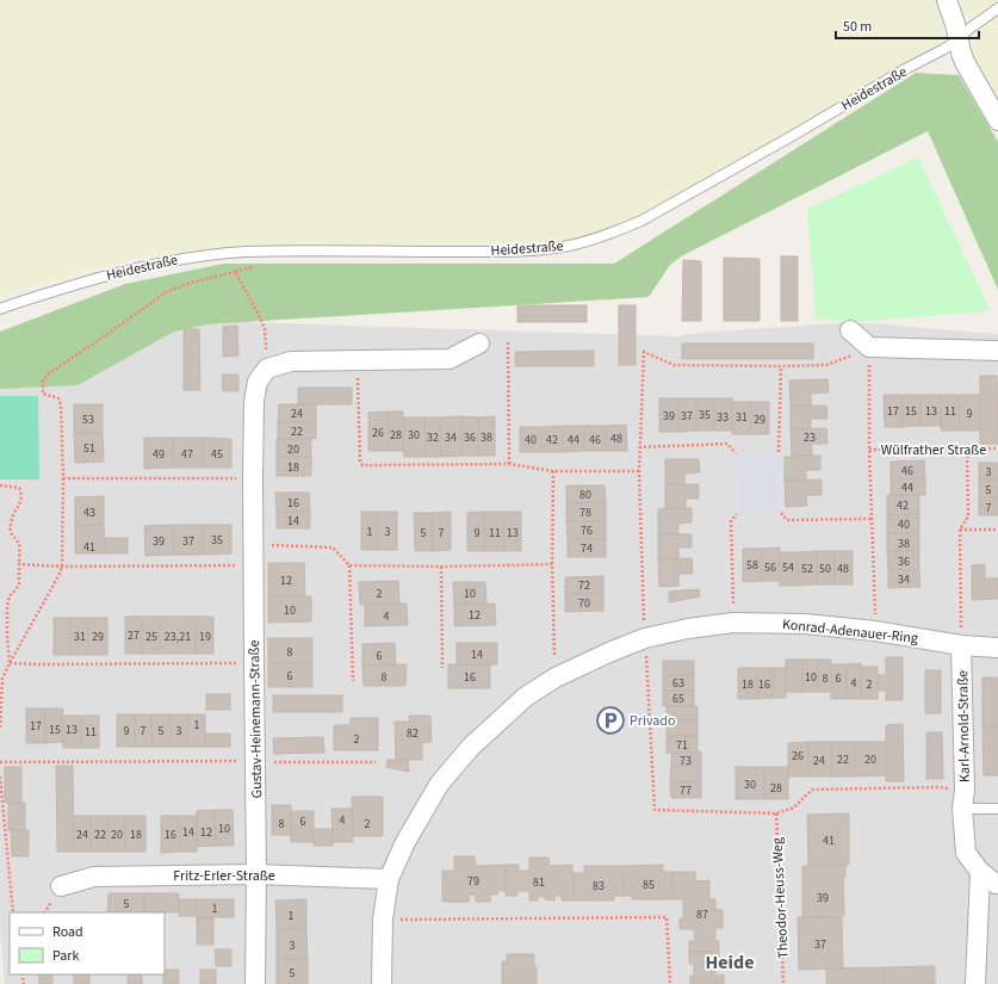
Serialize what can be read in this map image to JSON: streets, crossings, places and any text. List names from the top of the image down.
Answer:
{
  "streets": {
    "street": [
      "Konrad-Adenauer-Ring",
      "Gustav-Heinemann-Straße",
      "Karl-Arnold-Straße",
      "Fritz-Erler-Straße"
    ],
    "lane": ["Heidestraße"],
    "path": ["Wülfrather Straße", "Theodor-Heuss-Weg"]
  },
  "crossings": [
    ["Konrad-Adenauer-Ring", "Karl-Arnold-Straße"],
    ["Konrad-Adenauer-Ring", "Fritz-Erler-Straße"],
    ["Gustav-Heinemann-Straße", "Fritz-Erler-Straße"]
  ],
  "districts": ["Heide"],
  "places": {
    "parking": ["Privado"]
  },
  "house_numbers": [
    "17",
    "15",
    "13",
    "11",
    "24",
    "9",
    "35",
    "39",
    "37",
    "33",
    "31",
    "53",
    "29",
    "22",
    "26",
    "28",
    "30",
    "32",
    "34",
    "36",
    "38",
    "23",
    "48",
    "40",
    "42",
    "44",
    "46",
    "51",
    "20",
    "49",
    "47",
    "45",
    "18",
    "46",
    "3",
    "44",
    "5",
    "80",
    "16",
    "42",
    "7",
    "43",
    "78",
    "14",
    "40",
    "76",
    "1",
    "3",
    "5",
    "7",
    "9",
    "11",
    "13",
    "35",
    "39",
    "37",
    "38",
    "41",
    "74",
    "36",
    "58",
    "56",
    "54",
    "52",
    "50",
    "48",
    "34",
    "12",
    "72",
    "2",
    "10",
    "70",
    "10",
    "12",
    "4",
    "27",
    "31",
    "29",
    "25",
    "23,21",
    "19",
    "8",
    "14",
    "6",
    "6",
    "8",
    "16",
    "10",
    "8",
    "6",
    "63",
    "4",
    "18",
    "16",
    "2",
    "65",
    "1",
    "17",
    "15",
    "13",
    "9",
    "7",
    "5",
    "3",
    "11",
    "82",
    "2",
    "71",
    "26",
    "22",
    "20",
    "73",
    "24",
    "30",
    "28",
    "77",
    "4",
    "6",
    "8",
    "2",
    "10",
    "14",
    "12",
    "24",
    "22",
    "20",
    "18",
    "16",
    "41",
    "79",
    "81",
    "85",
    "83",
    "39",
    "5",
    "1",
    "87",
    "1",
    "37",
    "3",
    "5"
  ],
  "legend": ["Road", "Park"],
  "scale_bar": "50 m"
}
